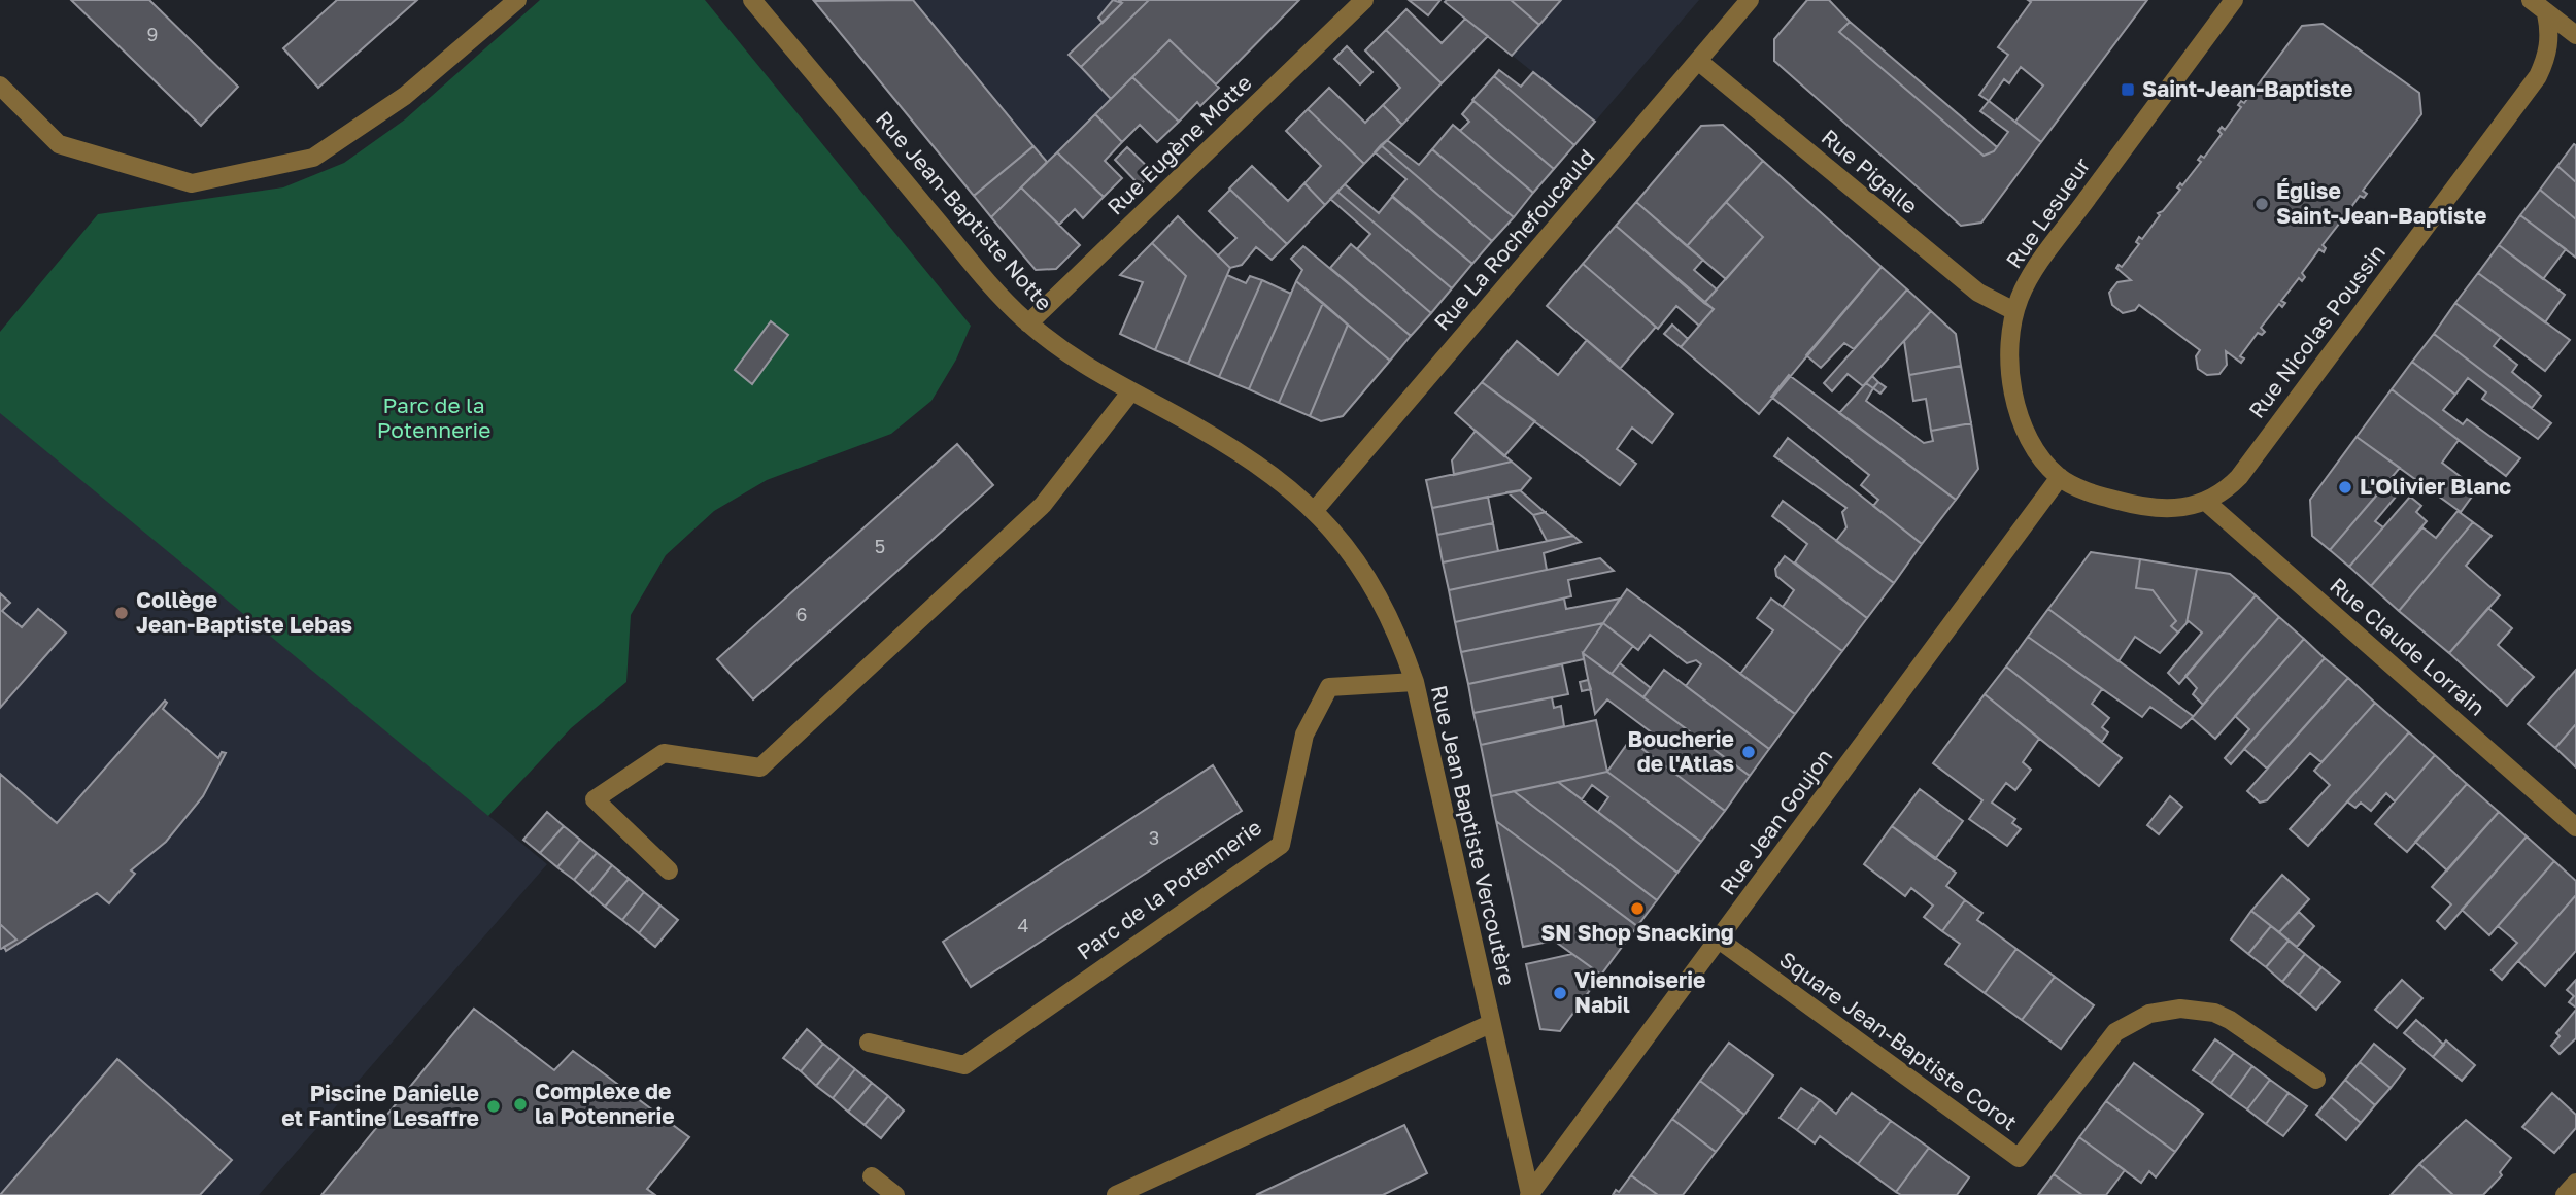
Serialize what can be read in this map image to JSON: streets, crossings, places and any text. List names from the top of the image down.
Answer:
{
  "streets": {
    "street": [
      "Rue Eugène Motte",
      "Rue Pigalle",
      "Rue Jean-Baptiste Notte",
      "Rue Lesueur",
      "Rue La Rochefoucauld",
      "Rue Nicolas Poussin",
      "Rue Claude Lorrain",
      "Rue Jean Goujon",
      "Rue Jean Baptiste Vercoutère",
      "Parc de la Potennerie",
      "Square Jean-Baptiste Corot"
    ]
  },
  "crossings": [
    ["Rue Eugène Motte", "Rue Jean-Baptiste Notte"],
    ["Rue Pigalle", "Rue Lesueur"],
    ["Rue Pigalle", "Rue La Rochefoucauld"],
    ["Rue Jean-Baptiste Notte", "Rue La Rochefoucauld"],
    ["Rue Jean-Baptiste Notte", "Rue Jean Baptiste Vercoutère"],
    ["Rue Lesueur", "Rue Nicolas Poussin"],
    ["Rue Lesueur", "Rue Jean Goujon"],
    ["Rue La Rochefoucauld", "Rue Jean Baptiste Vercoutère"],
    ["Rue Nicolas Poussin", "Rue Claude Lorrain"],
    ["Rue Nicolas Poussin", "Rue Jean Goujon"],
    ["Rue Jean Goujon", "Rue Jean Baptiste Vercoutère"],
    ["Rue Jean Goujon", "Square Jean-Baptiste Corot"],
    ["Rue Jean Baptiste Vercoutère", "Parc de la Potennerie"]
  ],
  "parks": ["Parc de la Potennerie"],
  "places": {
    "transit": ["Saint-Jean-Baptiste"],
    "other": [
      "Église Saint-Jean-Baptiste",
      "L'Olivier Blanc",
      "Collège Jean-Baptiste Lebas",
      "Boucherie de l'Atlas",
      "SN Shop Snacking",
      "Viennoiserie Nabil",
      "Complexe de la Potennerie",
      "Piscine Danielle et Fantine Lesaffre"
    ]
  },
  "house_numbers": [
    "9",
    "5",
    "6",
    "3",
    "4"
  ]
}
